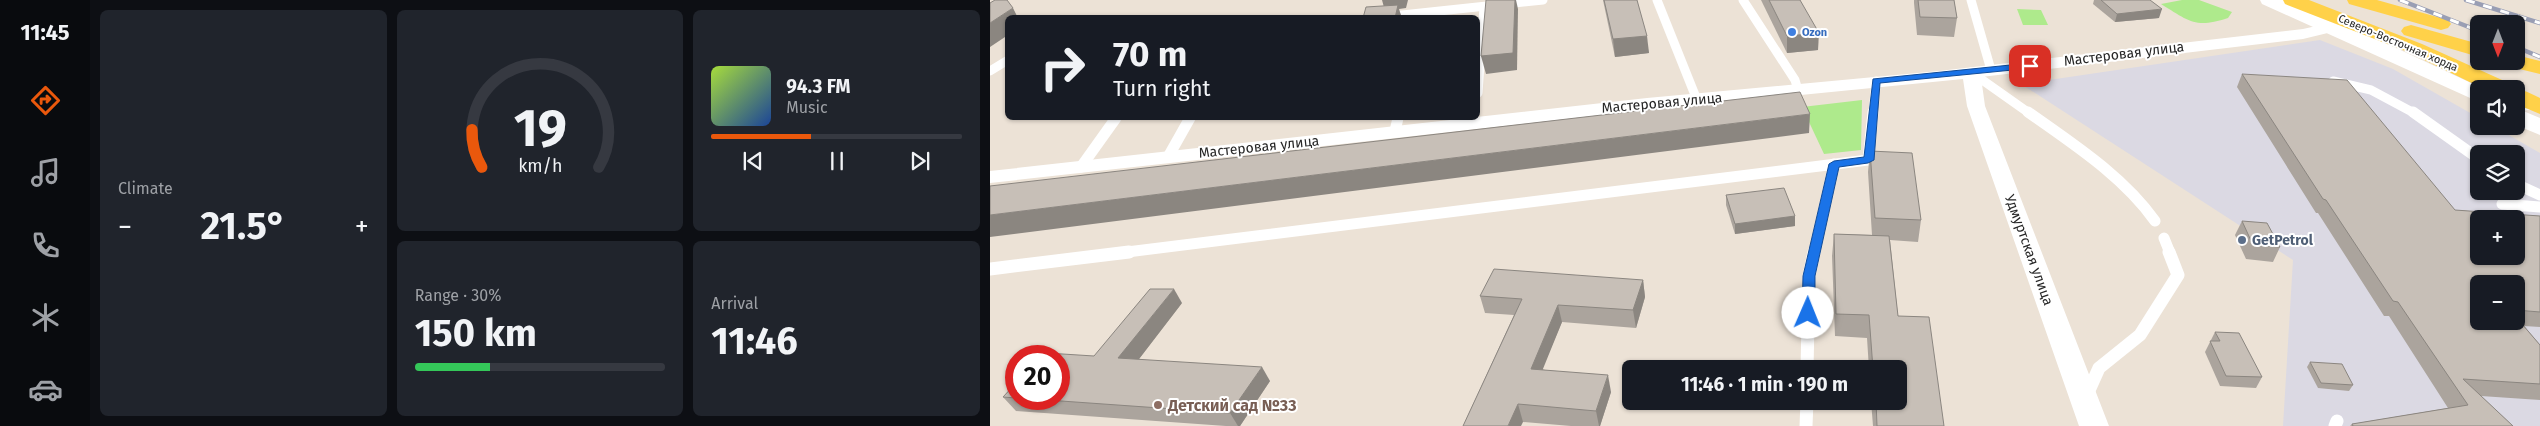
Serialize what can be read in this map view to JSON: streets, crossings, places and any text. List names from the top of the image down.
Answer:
{
  "streets": {
    "main road": ["Северо-Восточная хорда"],
    "street": ["Мастеровая улица", "Удмуртская улица"]
  },
  "crossings": [
    ["Мастеровая улица", "Удмуртская улица"]
  ],
  "places": ["Ozon", "GetPetrol", "Детский сад №33"],
  "north": "bottom",
  "page": {
    "tabs": "11:45",
    "tile": [
      "Climate",
      ["Range · 30%", "150 km"],
      ["Arrival", "11:46"]
    ],
    "map_buttons": ["+", "−"],
    "turn": ["70 m", "Turn right"],
    "song": ["94.3 FM", "Music"],
    "heat": ["−", "21.5°", "+"],
    "limit": "20",
    "trip": "11:46 · 1 min · 190 m",
    "gauge": ["19", "km/h"]
  }
}
